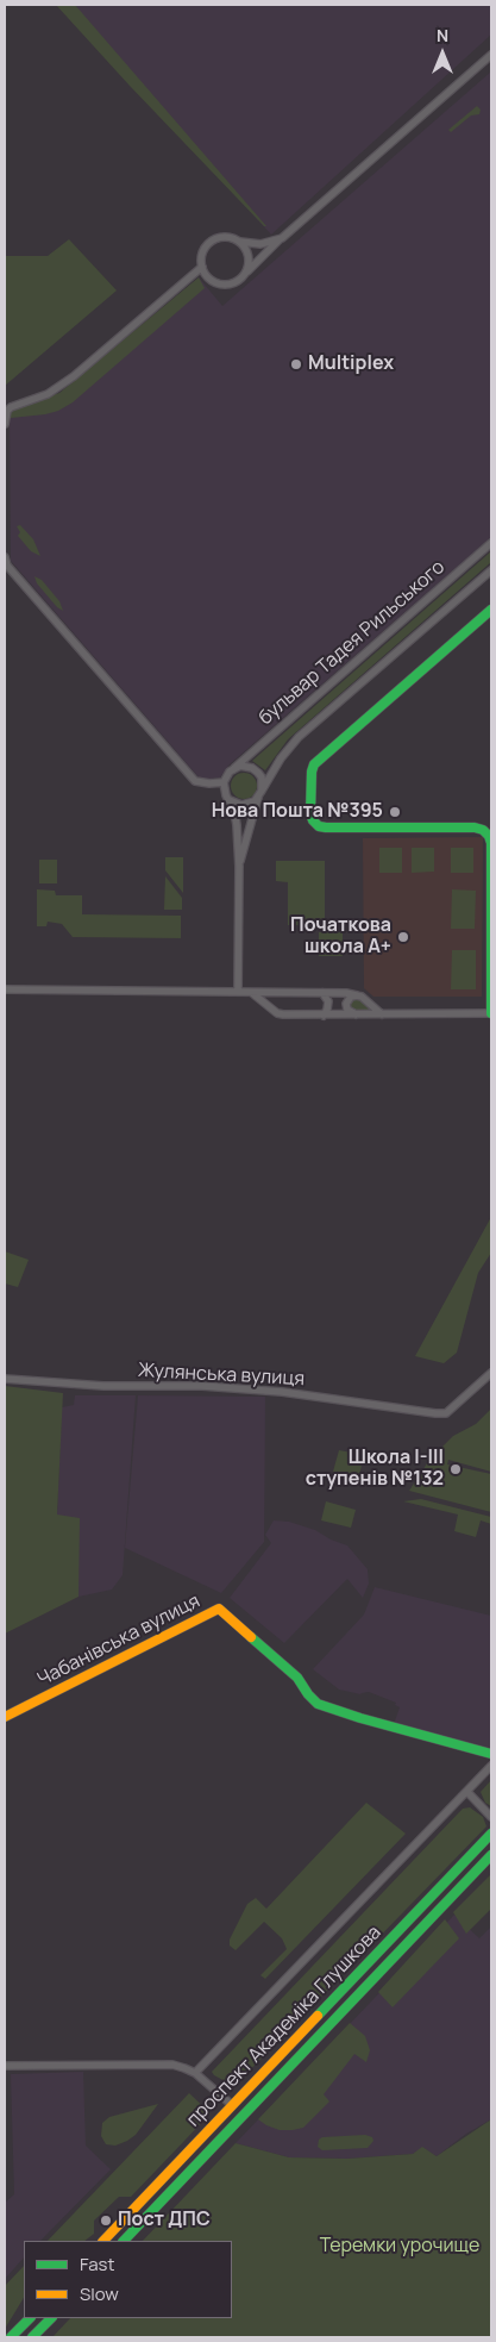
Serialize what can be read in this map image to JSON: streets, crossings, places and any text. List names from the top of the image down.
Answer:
{
  "streets": {
    "main road": ["Чабанівська вулиця", "проспект Академіка Глушкова"],
    "street": ["бульвар Тадея Рильського", "Жулянська вулиця"]
  },
  "parks": ["Теремки урочище"],
  "places": [
    "Multiplex",
    "Нова Пошта №395",
    "Початкова школа А+",
    "Школа І-ІІІ ступенів №132",
    "Пост ДПС"
  ],
  "legend": ["Fast", "Slow"],
  "north": "top"
}
